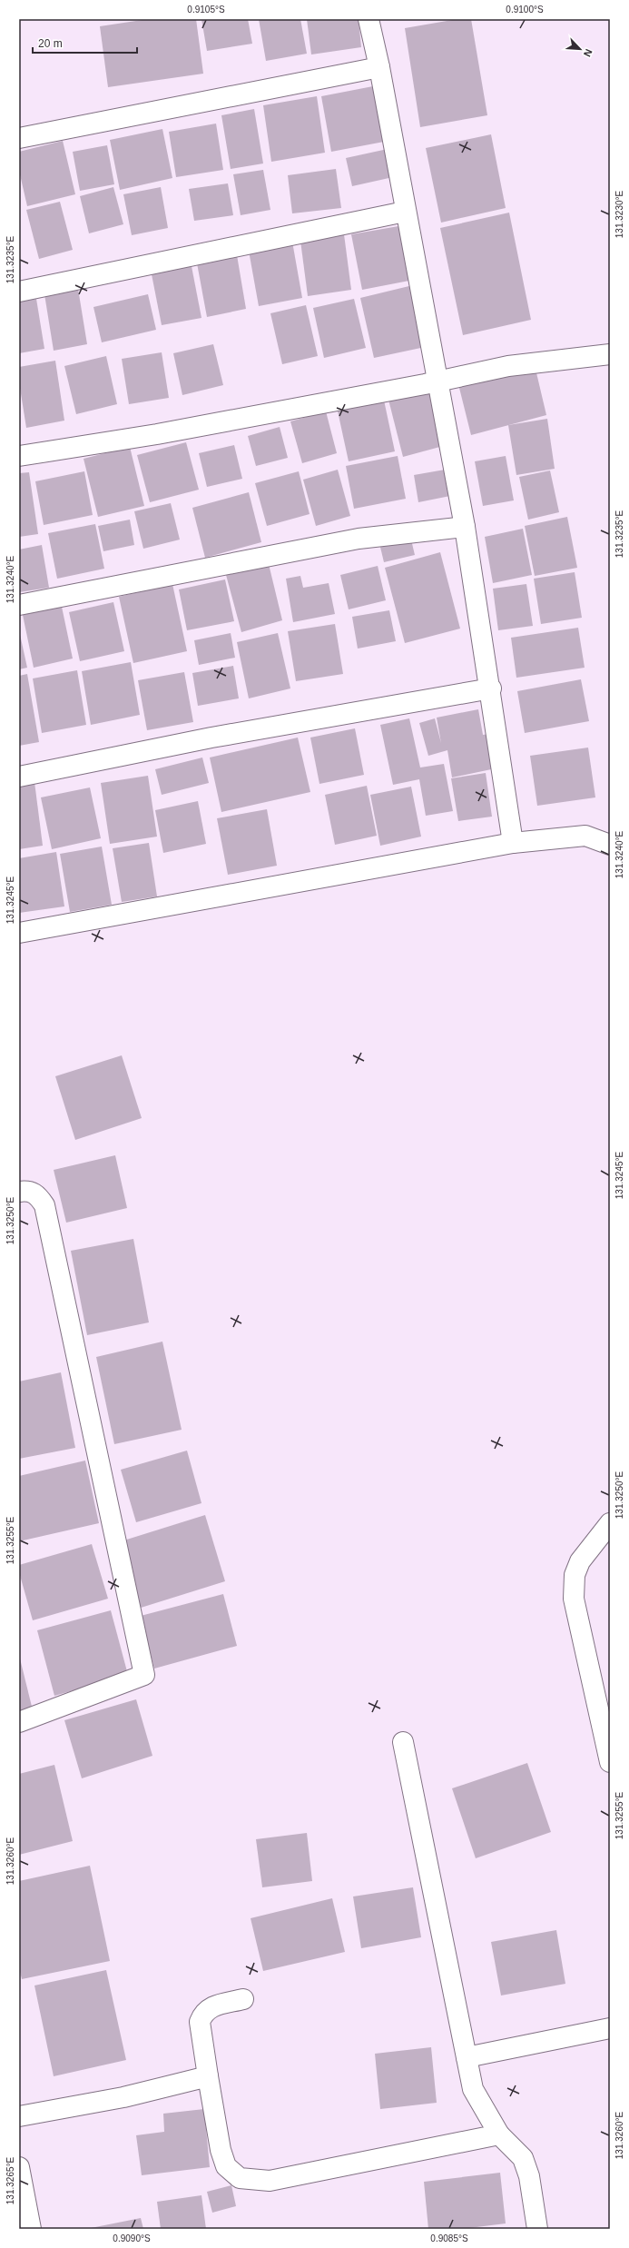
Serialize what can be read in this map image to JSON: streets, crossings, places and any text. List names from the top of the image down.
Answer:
{
  "scale_bar": "20 m",
  "north": "bottom right",
  "coordinates": [
    "0.9105°S",
    "0.9100°S",
    "131.3230°E",
    "131.3235°E",
    "131.3240°E",
    "131.3245°E",
    "131.3250°E",
    "131.3255°E",
    "131.3260°E",
    "131.3265°E",
    "0.9090°S",
    "0.9085°S"
  ]
}
